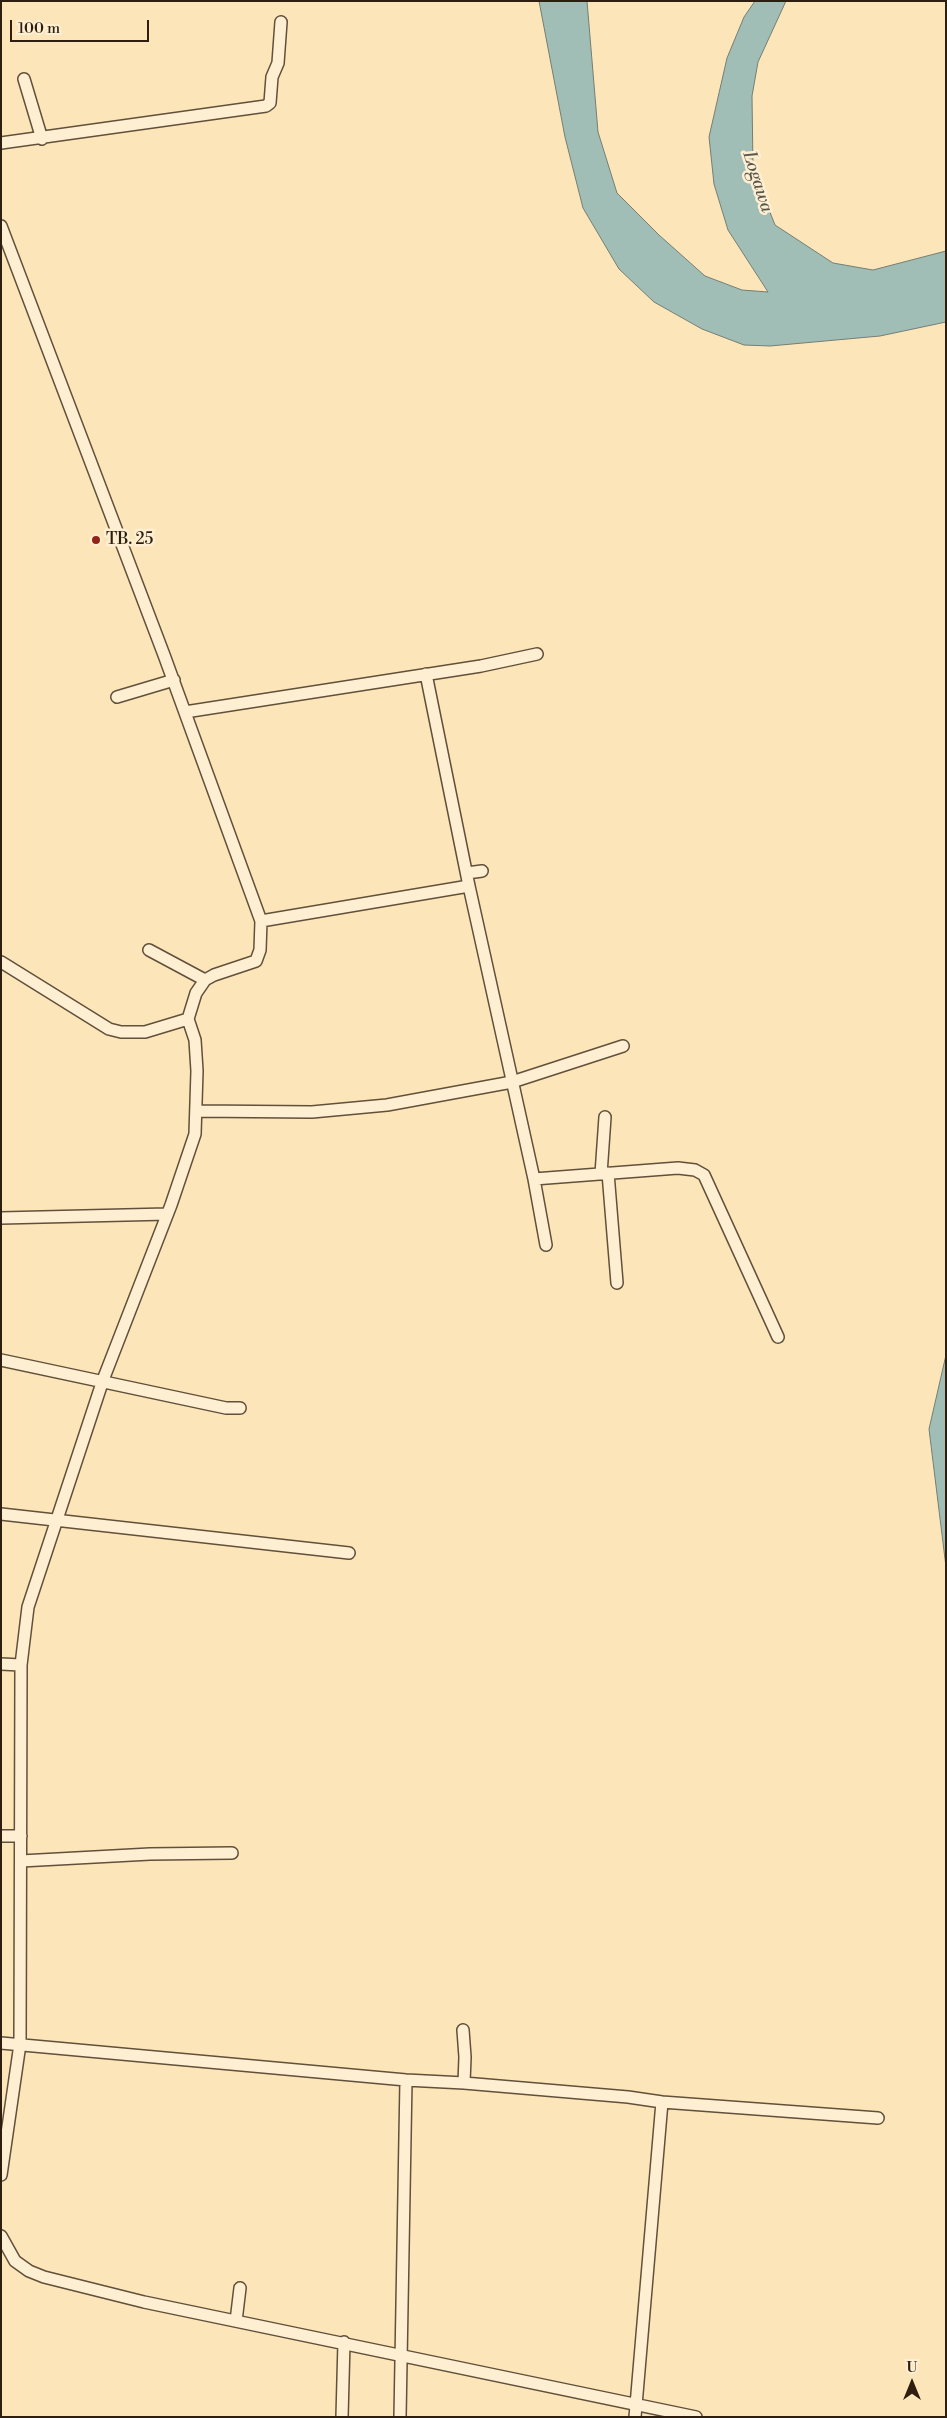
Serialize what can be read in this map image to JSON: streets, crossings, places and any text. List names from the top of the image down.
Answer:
{
  "water": ["Logawa"],
  "places": ["TB. 25"],
  "scale_bar": "100 m",
  "north": "top"
}
